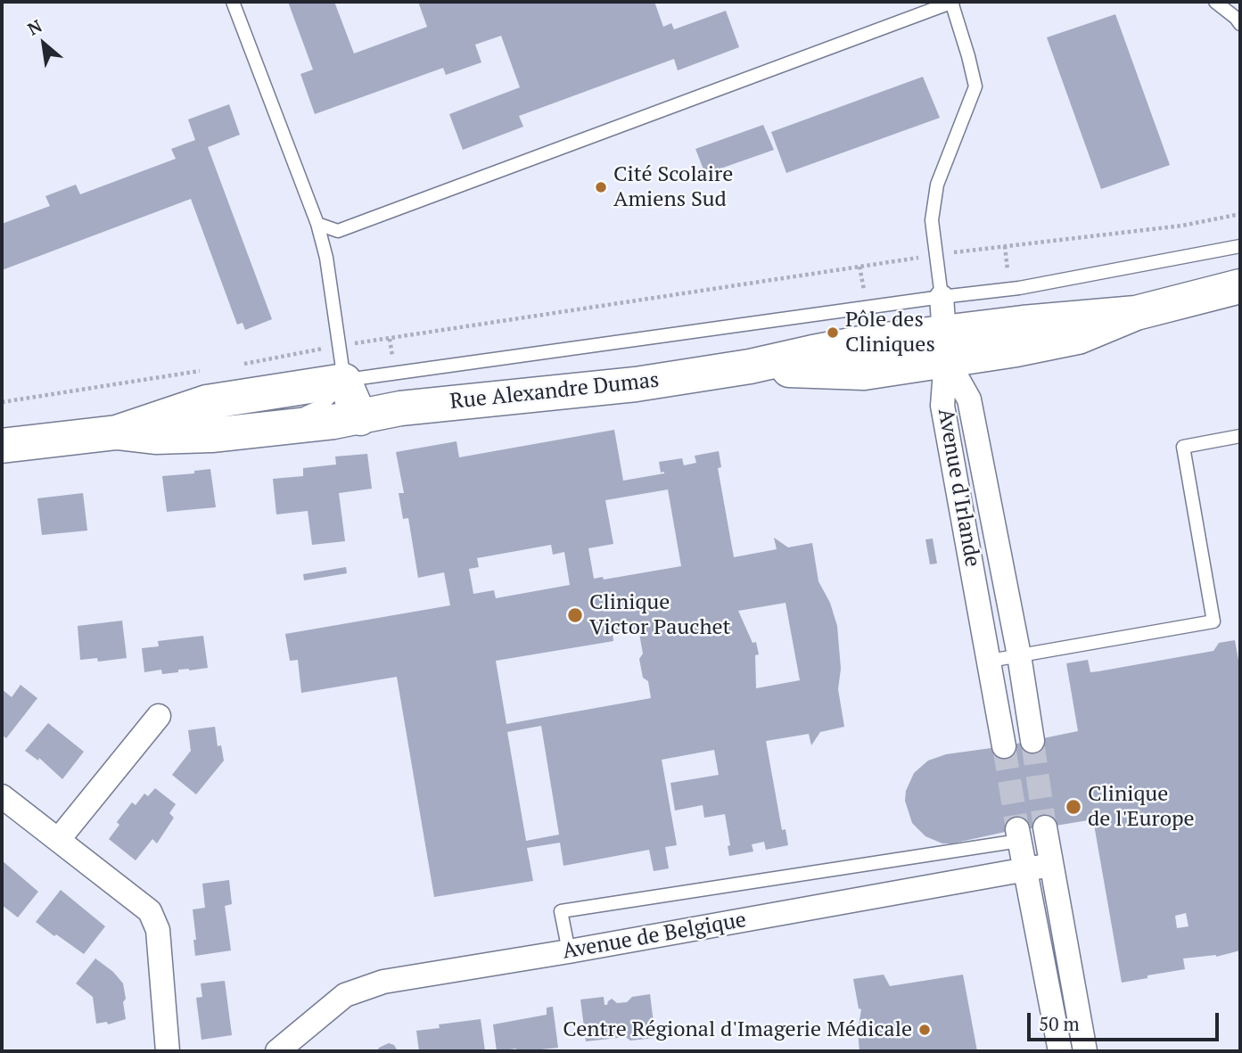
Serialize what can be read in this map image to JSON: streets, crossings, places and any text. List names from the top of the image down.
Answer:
{
  "streets": {
    "street": ["Rue Alexandre Dumas", "Avenue d'Irlande", "Avenue de Belgique"]
  },
  "crossings": [
    ["Rue Alexandre Dumas", "Avenue d'Irlande"]
  ],
  "places": [
    "Cité Scolaire Amiens Sud",
    "Pôle des Cliniques",
    "Clinique Victor Pauchet",
    "Clinique de l'Europe",
    "Centre Régional d'Imagerie Médicale"
  ],
  "scale_bar": "50 m",
  "north": "top left"
}
